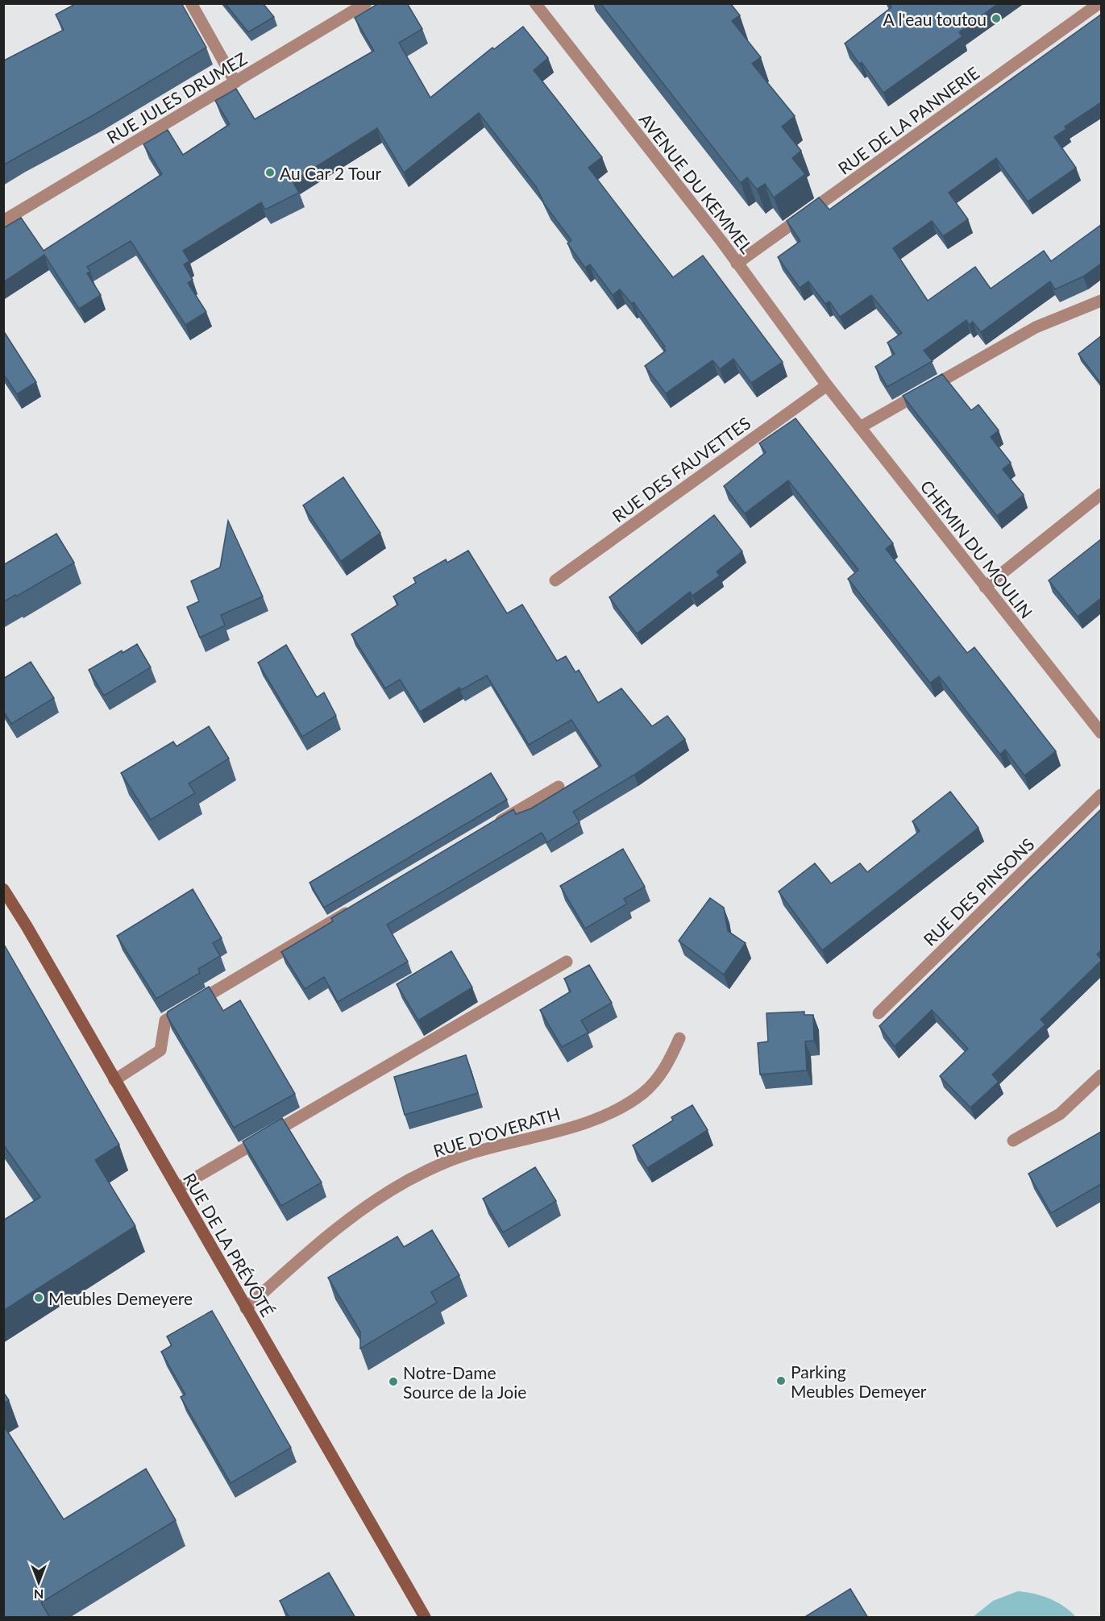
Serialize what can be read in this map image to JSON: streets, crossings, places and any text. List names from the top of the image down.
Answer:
{
  "streets": {
    "street": [
      "RUE JULES DRUMEZ",
      "RUE DE LA PANNERIE",
      "AVENUE DU KEMMEL",
      "RUE DES FAUVETTES",
      "CHEMIN DU MOULIN",
      "RUE DES PINSONS",
      "RUE D'OVERATH",
      "RUE DE LA PRÉVÔTÉ"
    ]
  },
  "crossings": [
    ["RUE DE LA PANNERIE", "AVENUE DU KEMMEL"],
    ["AVENUE DU KEMMEL", "RUE DES FAUVETTES"],
    ["AVENUE DU KEMMEL", "CHEMIN DU MOULIN"],
    ["RUE DES FAUVETTES", "CHEMIN DU MOULIN"],
    ["RUE D'OVERATH", "RUE DE LA PRÉVÔTÉ"]
  ],
  "places": [
    "A l'eau toutou",
    "Au Car 2 Tour",
    "Meubles Demeyere",
    "Parking Meubles Demeyer",
    "Notre-Dame Source de la Joie"
  ],
  "north": "bottom"
}
